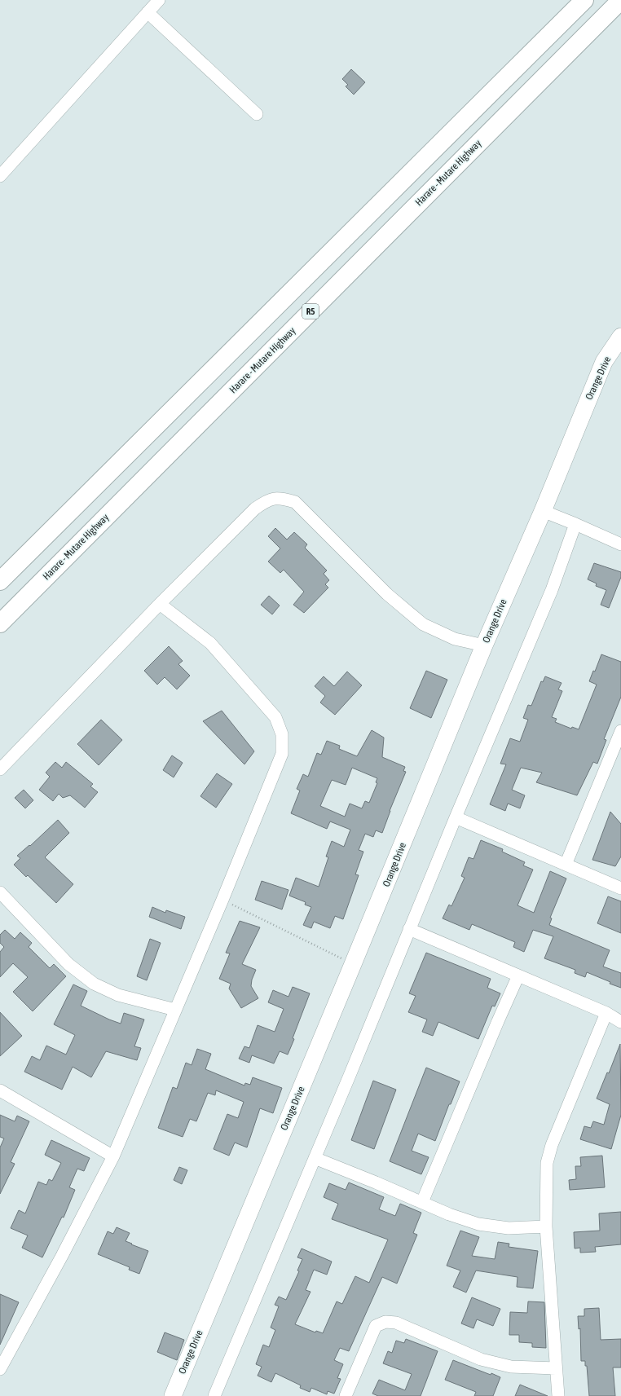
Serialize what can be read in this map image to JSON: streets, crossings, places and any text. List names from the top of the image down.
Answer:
{
  "streets": {
    "highway": ["Harare - Mutare Highway", "R5"],
    "street": ["Orange Drive"]
  }
}
